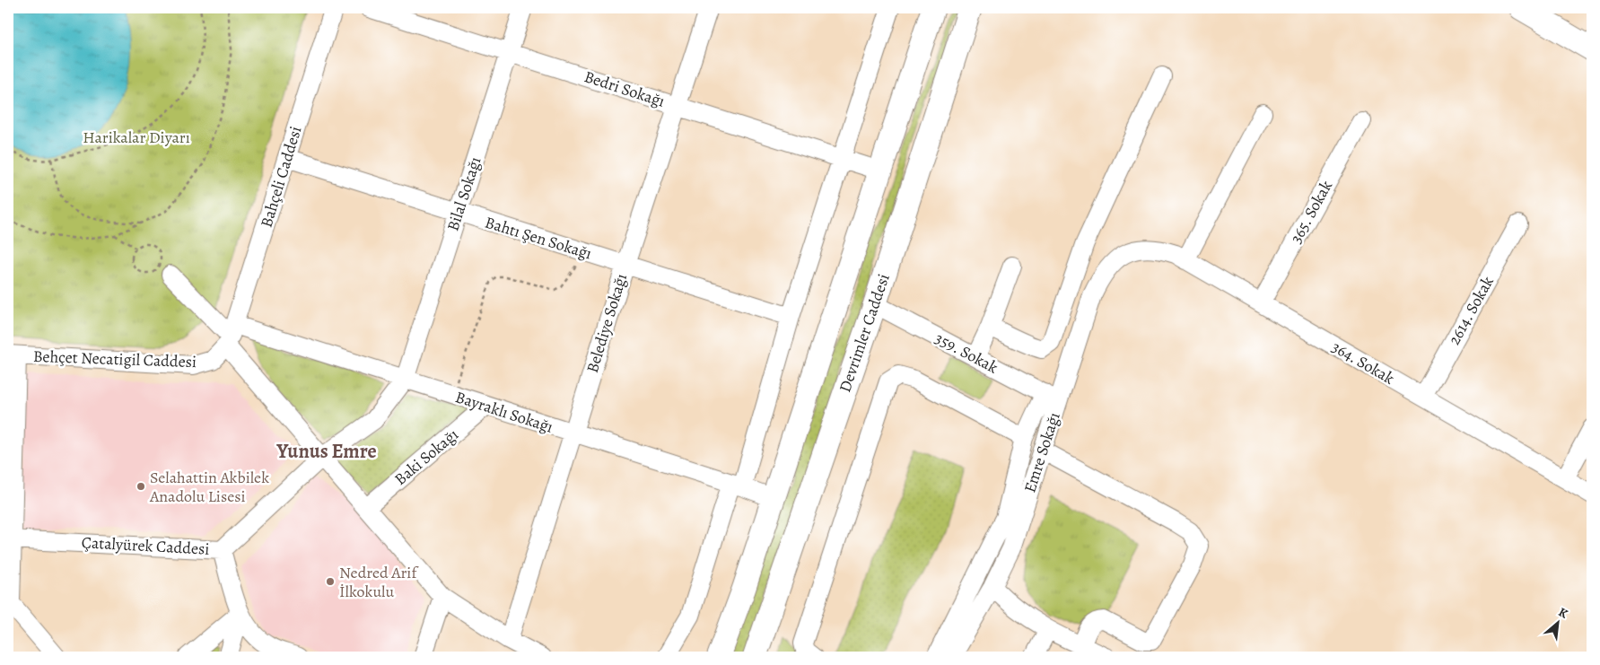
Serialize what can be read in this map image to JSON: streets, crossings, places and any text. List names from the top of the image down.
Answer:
{
  "streets": {
    "main road": ["Devrimler Caddesi"],
    "street": [
      "Bedri Sokağı",
      "Bahçeli Caddesi",
      "Bilal Sokağı",
      "365. Sokak",
      "Bahtı Şen Sokağı",
      "2614. Sokak",
      "Belediye Sokağı",
      "359. Sokak",
      "Behçet Necatigil Caddesi",
      "364. Sokak",
      "Bayraklı Sokağı",
      "Emre Sokağı",
      "Baki Sokağı",
      "Çatalyürek Caddesi"
    ]
  },
  "crossings": [
    ["Bedri Sokağı", "Bilal Sokağı"],
    ["Bedri Sokağı", "Belediye Sokağı"],
    ["Bahçeli Caddesi", "Bahtı Şen Sokağı"],
    ["Bahçeli Caddesi", "Behçet Necatigil Caddesi"],
    ["Bahçeli Caddesi", "Bayraklı Sokağı"],
    ["Bilal Sokağı", "Bahtı Şen Sokağı"],
    ["Bilal Sokağı", "Bayraklı Sokağı"],
    ["Bilal Sokağı", "Çatalyürek Caddesi"],
    ["365. Sokak", "364. Sokak"],
    ["Bahtı Şen Sokağı", "Belediye Sokağı"],
    ["2614. Sokak", "364. Sokak"],
    ["Belediye Sokağı", "Bayraklı Sokağı"],
    ["Devrimler Caddesi", "359. Sokak"],
    ["359. Sokak", "Emre Sokağı"],
    ["Behçet Necatigil Caddesi", "Bayraklı Sokağı"],
    ["364. Sokak", "Emre Sokağı"],
    ["Bayraklı Sokağı", "Baki Sokağı"]
  ],
  "districts": ["Yunus Emre"],
  "parks": ["Harikalar Diyarı"],
  "places": ["Selahattin Akbilek Anadolu Lisesi", "Nedred Arif İlkokulu"],
  "north": "top right"
}
